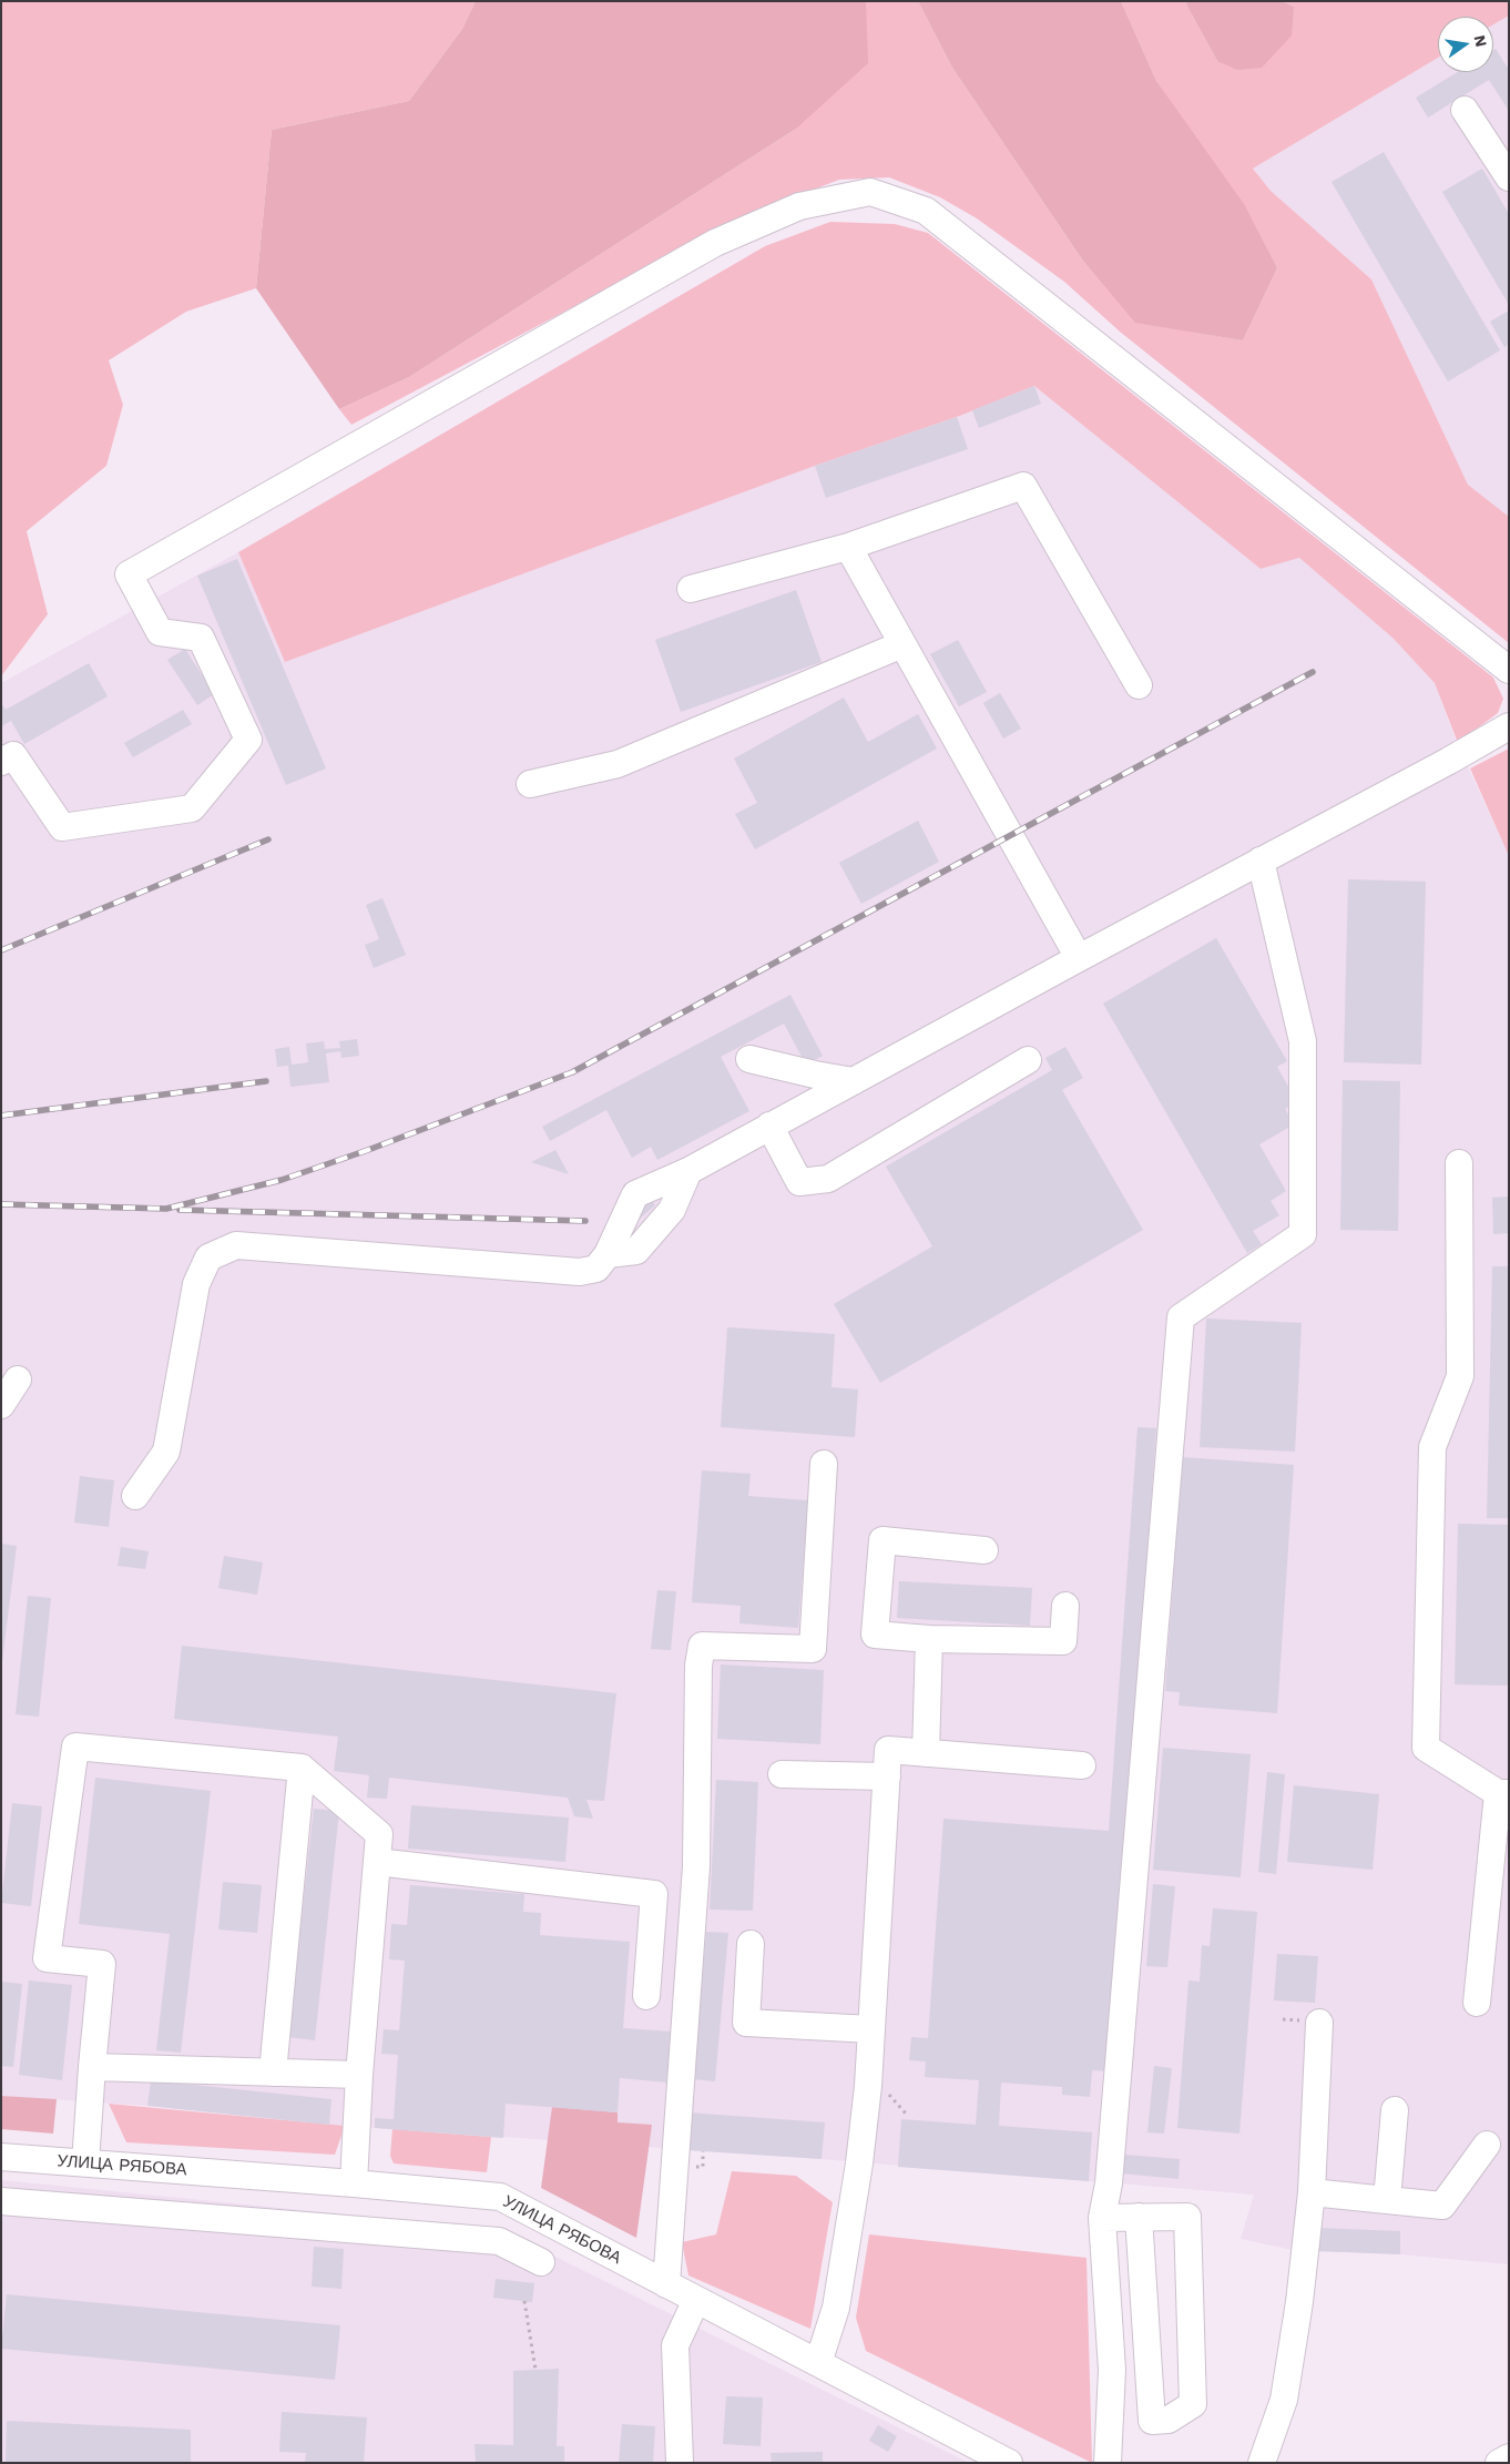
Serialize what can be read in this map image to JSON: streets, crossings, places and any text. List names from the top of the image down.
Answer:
{
  "streets": {
    "street": ["УЛИЦА РЯБОВА"]
  },
  "north": "right"
}
